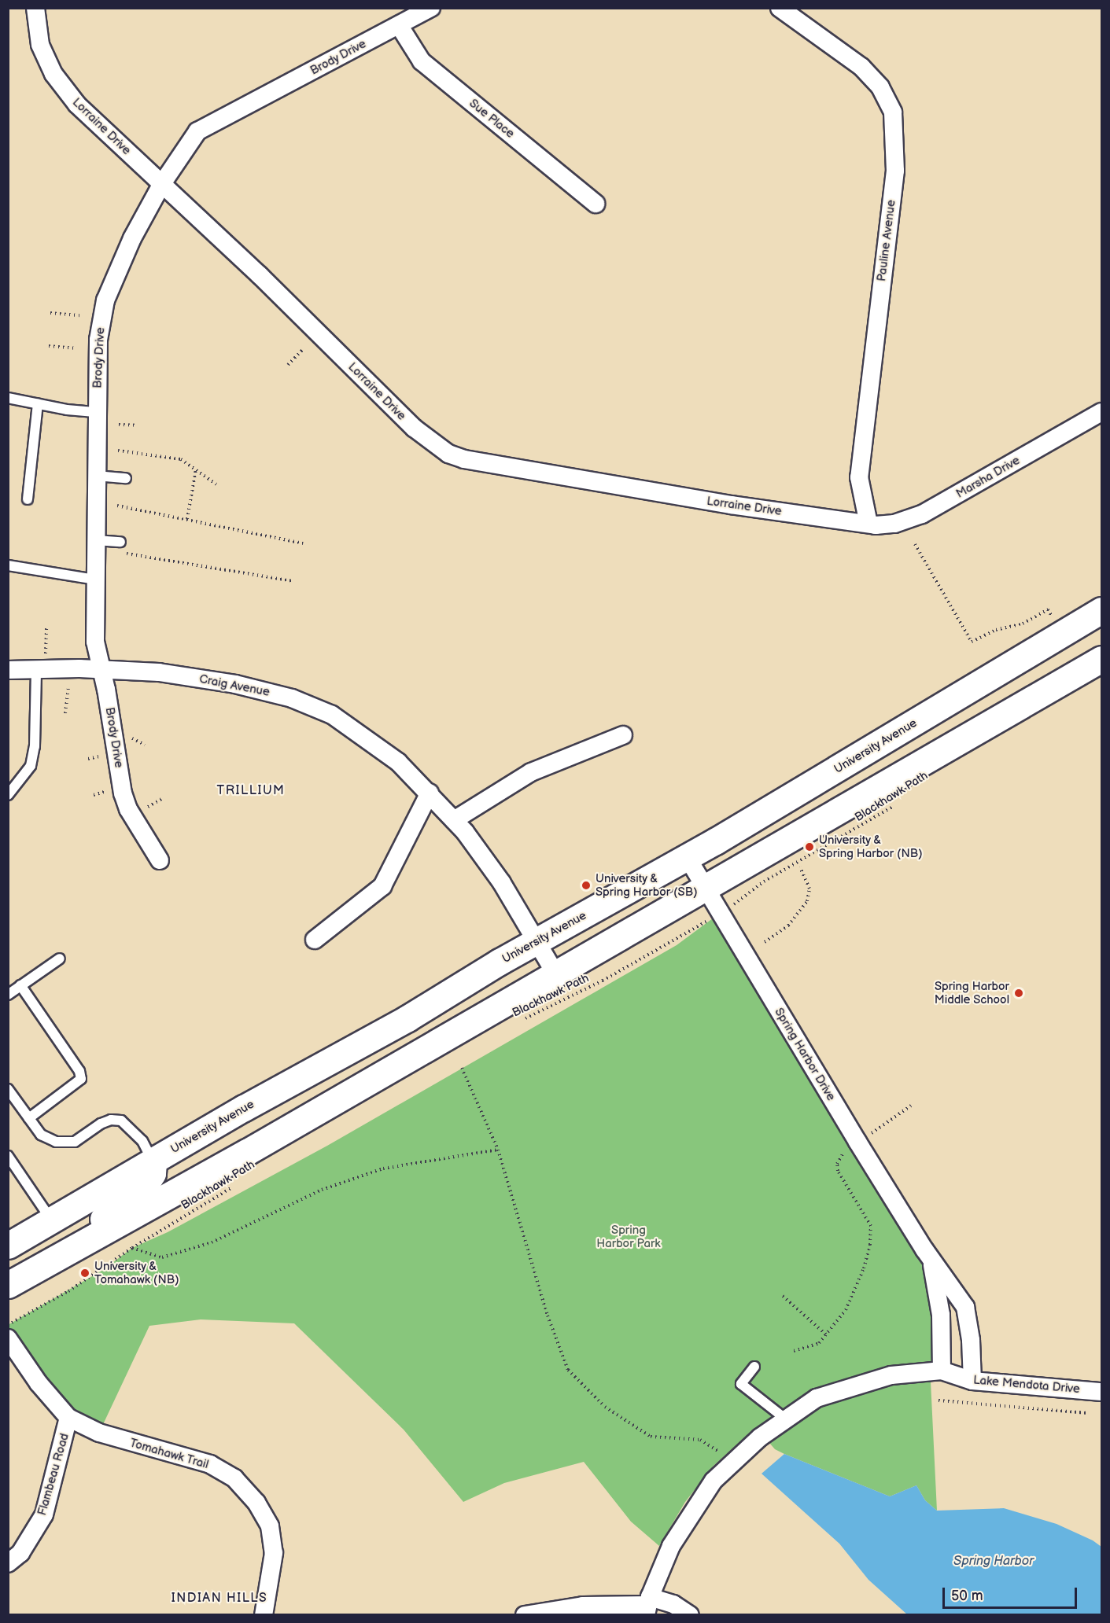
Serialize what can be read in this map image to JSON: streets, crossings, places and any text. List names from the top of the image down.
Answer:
{
  "streets": {
    "main road": ["University Avenue"],
    "street": [
      "Brody Drive",
      "Sue Place",
      "Lorraine Drive",
      "Pauline Avenue",
      "Marsha Drive",
      "Craig Avenue",
      "Spring Harbor Drive",
      "Lake Mendota Drive",
      "Tomahawk Trail",
      "Flambeau Road"
    ],
    "path": ["Blackhawk Path"]
  },
  "crossings": [
    ["Brody Drive", "Sue Place"],
    ["Brody Drive", "Lorraine Drive"],
    ["Brody Drive", "Craig Avenue"],
    ["Lorraine Drive", "Pauline Avenue"],
    ["Lorraine Drive", "Marsha Drive"],
    ["Pauline Avenue", "Marsha Drive"],
    ["Craig Avenue", "University Avenue"],
    ["University Avenue", "Spring Harbor Drive"],
    ["Blackhawk Path", "Spring Harbor Drive"],
    ["Spring Harbor Drive", "Lake Mendota Drive"],
    ["Tomahawk Trail", "Flambeau Road"]
  ],
  "districts": ["TRILLIUM", "INDIAN HILLS"],
  "water": ["Spring Harbor"],
  "parks": ["Spring Harbor Park"],
  "places": [
    "University & Spring Harbor (NB)",
    "University & Spring Harbor (SB)",
    "Spring Harbor Middle School",
    "University & Tomahawk (NB)"
  ],
  "scale_bar": "50 m"
}
